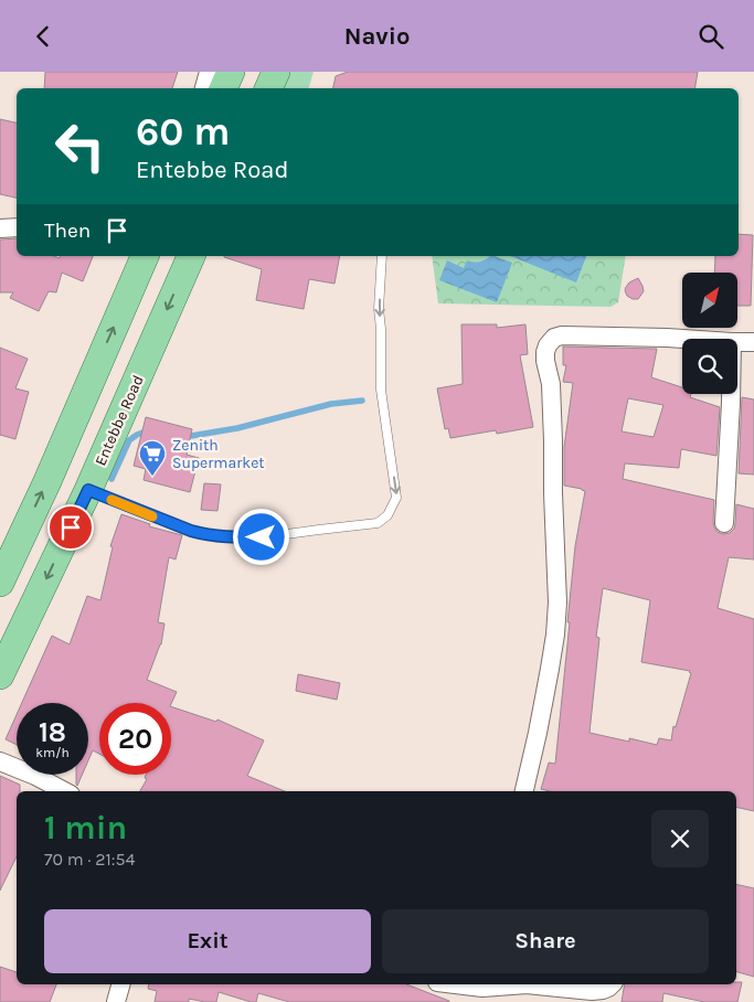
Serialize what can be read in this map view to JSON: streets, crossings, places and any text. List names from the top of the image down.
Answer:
{
  "streets": {
    "main road": ["Entebbe Road"]
  },
  "places": {
    "supermarket": ["Zenith Supermarket"]
  },
  "north": "top right",
  "page": {
    "header": "Navio",
    "turn": ["60 m", "Entebbe Road"],
    "then": "Then",
    "speed": "18 km/h",
    "limit": "20",
    "heading": ["1 min", "70 m · 21:54"],
    "buttons": ["Exit", "Share"]
  }
}
